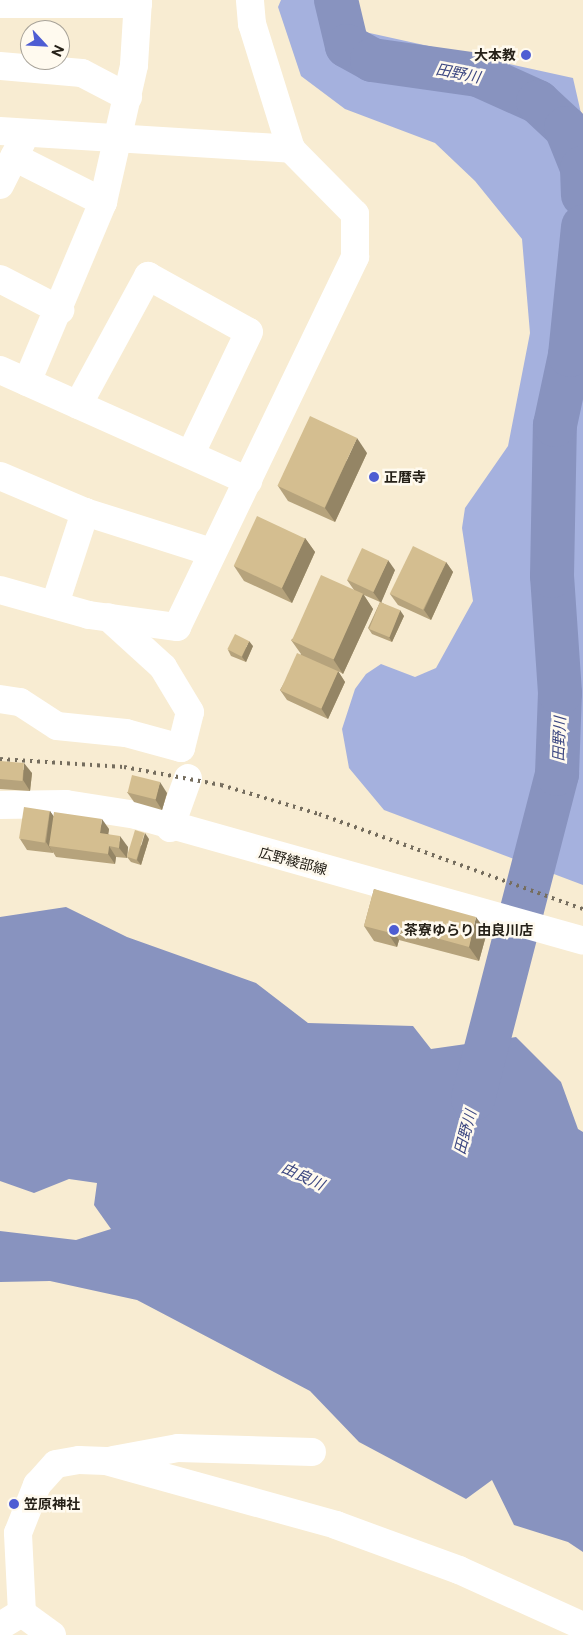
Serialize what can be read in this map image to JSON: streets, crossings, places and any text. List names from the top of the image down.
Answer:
{
  "streets": {
    "street": ["広野綾部線"]
  },
  "water": ["田野川", "由良川"],
  "places": [
    "大本教",
    "正暦寺",
    "茶寮ゆらり 由良川店",
    "笠原神社"
  ],
  "north": "bottom right"
}
